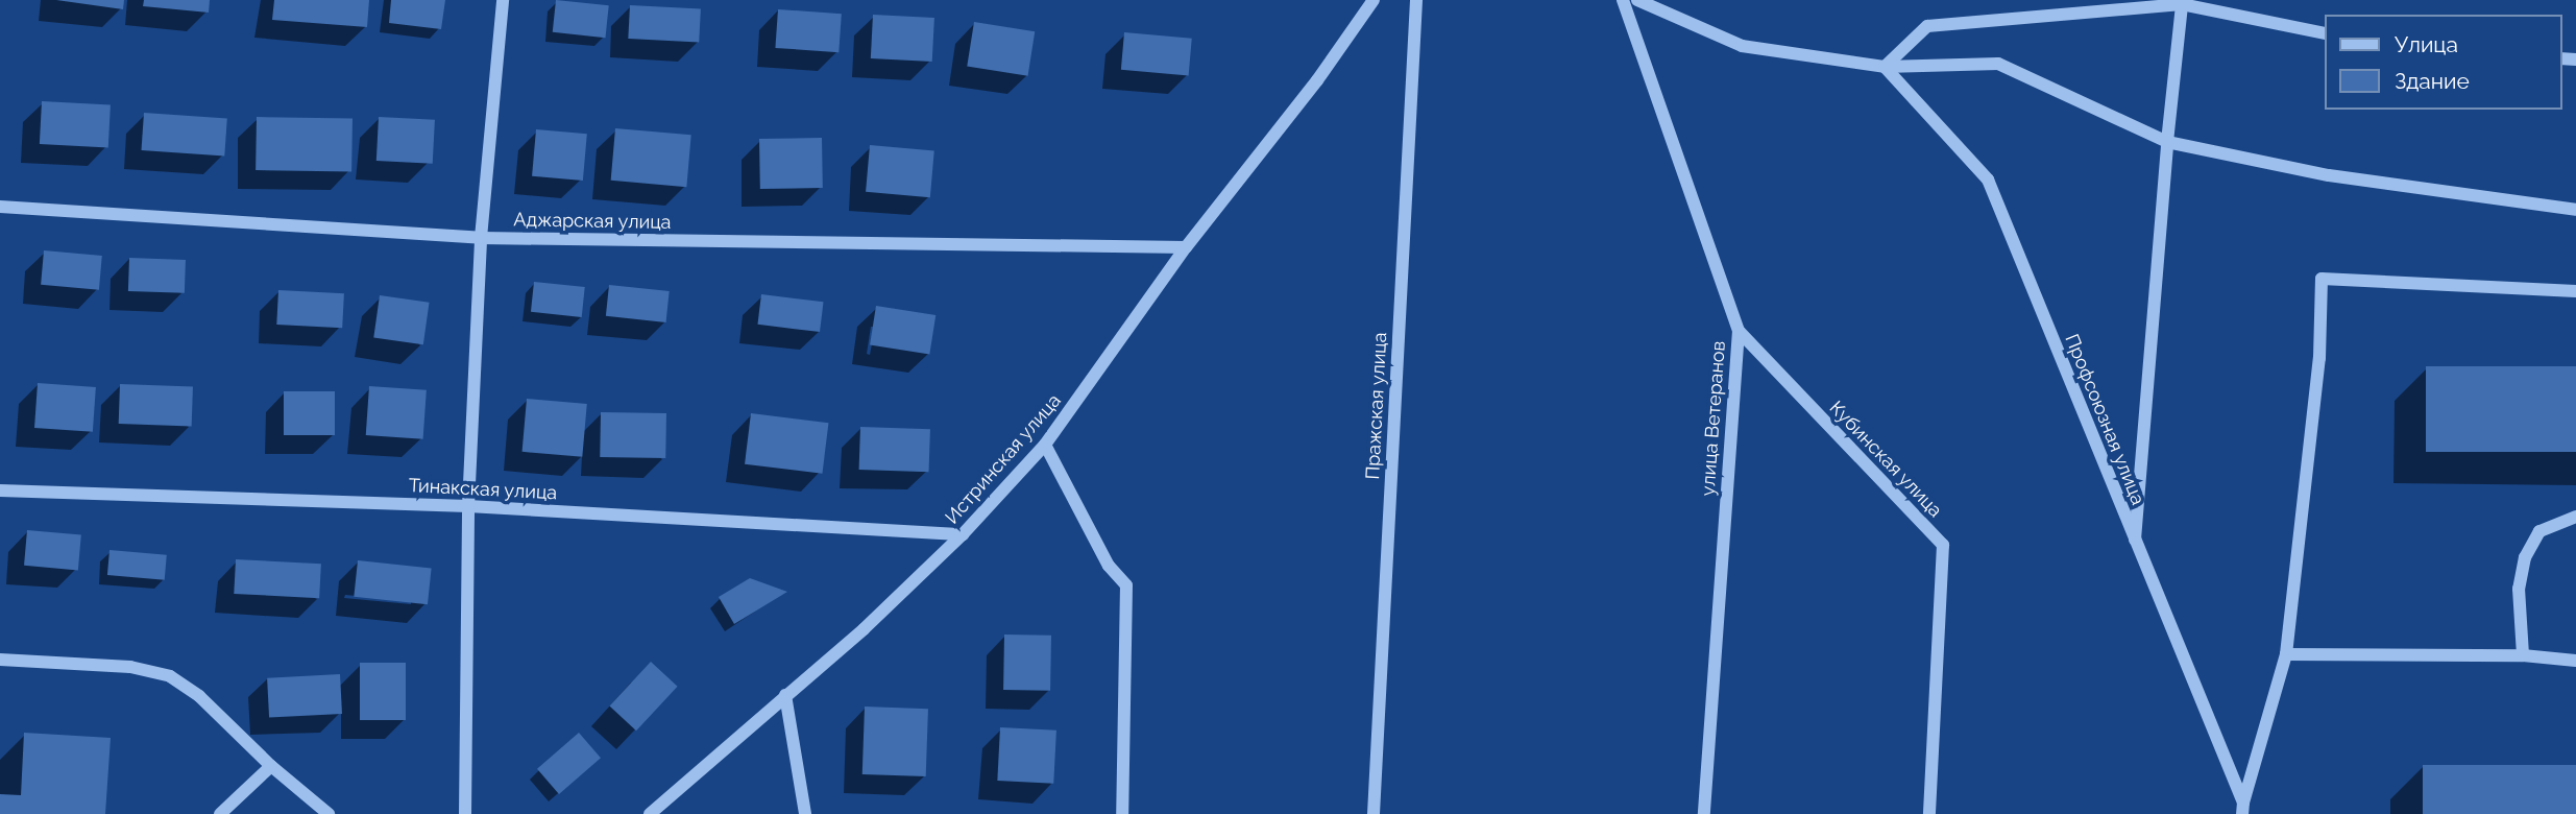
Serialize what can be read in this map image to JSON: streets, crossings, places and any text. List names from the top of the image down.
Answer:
{
  "streets": {
    "street": [
      "Аджарская улица",
      "Пражская улица",
      "улица Ветеранов",
      "Профсоюзная улица",
      "Истринская улица",
      "Кубинская улица",
      "Тинакская улица"
    ]
  },
  "crossings": [
    ["Аджарская улица", "Истринская улица"],
    ["улица Ветеранов", "Кубинская улица"],
    ["Истринская улица", "Тинакская улица"]
  ],
  "legend": ["Улица", "Здание"]
}
